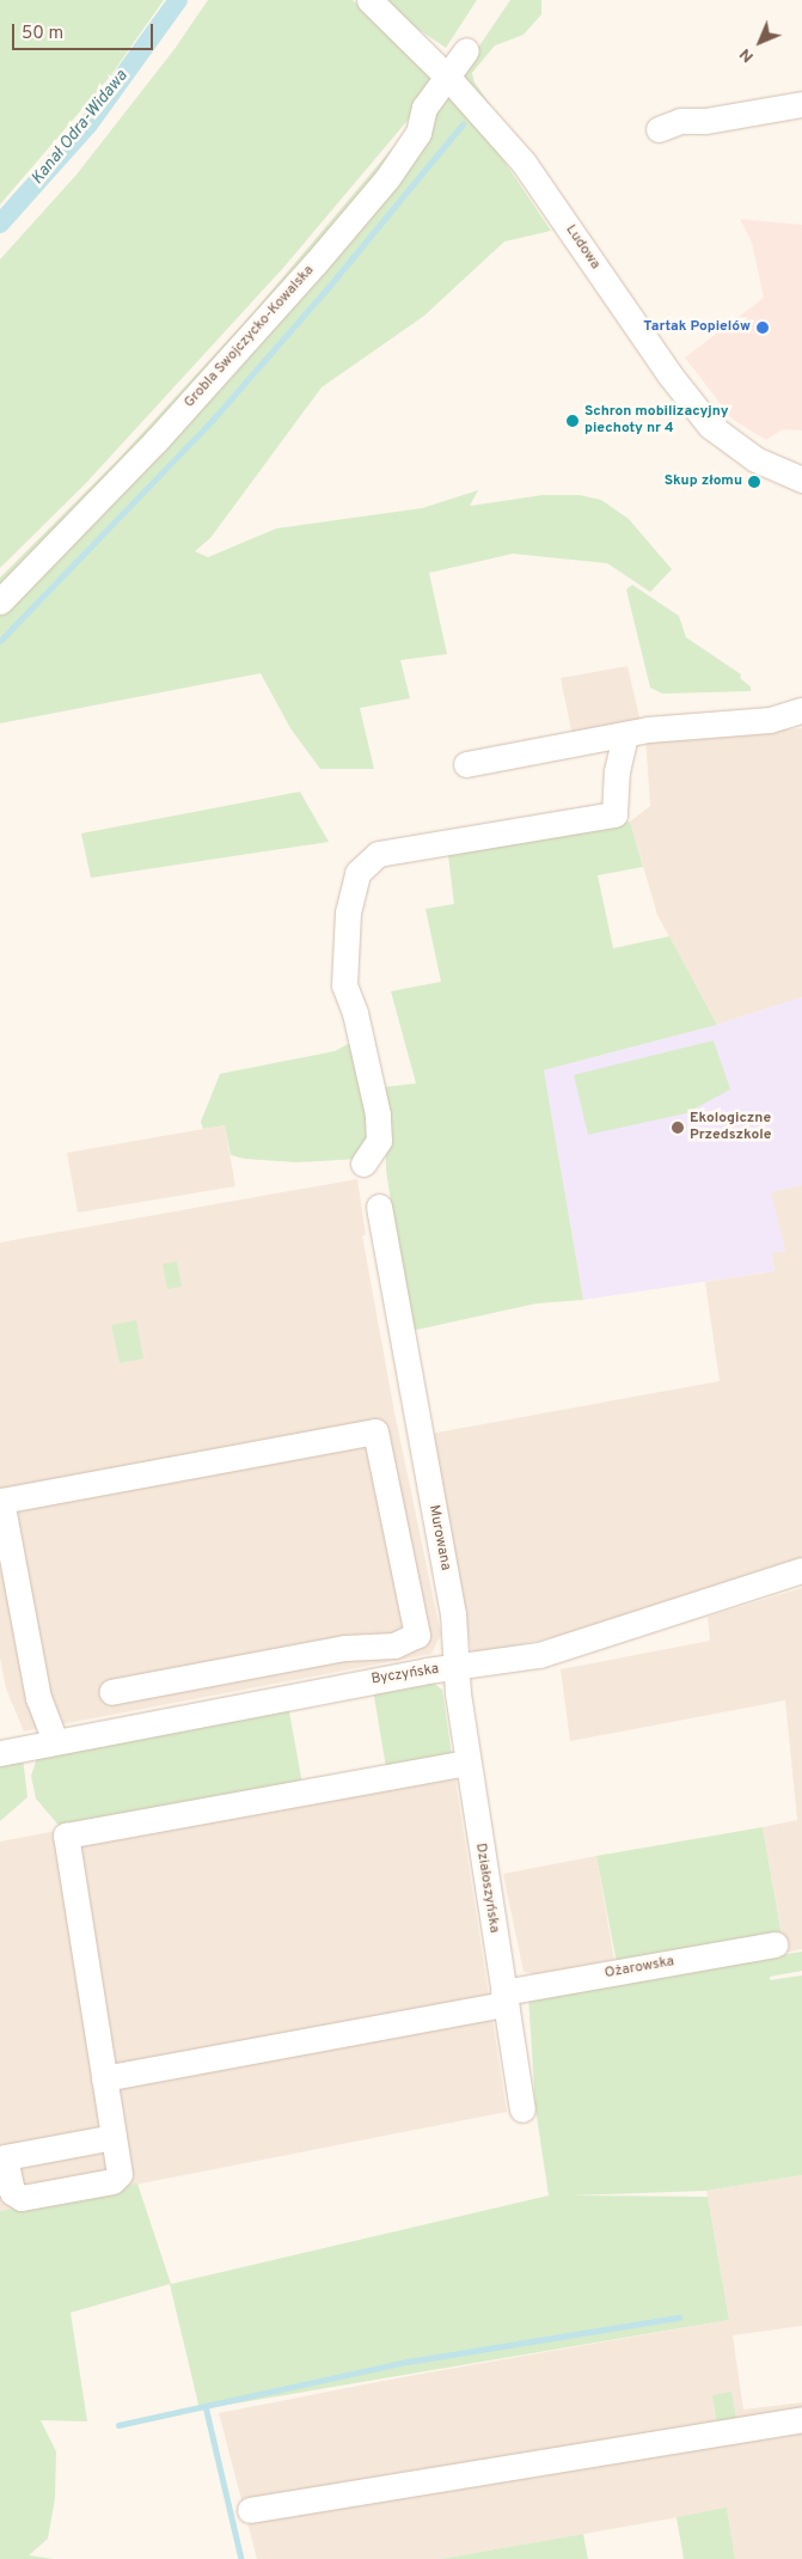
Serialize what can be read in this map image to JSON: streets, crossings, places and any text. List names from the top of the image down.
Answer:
{
  "streets": {
    "street": [
      "Ludowa",
      "Grobla Swojczycko-Kowalska",
      "Murowana",
      "Byczyńska",
      "Działoszyńska",
      "Ożarowska"
    ]
  },
  "crossings": [
    ["Ludowa", "Grobla Swojczycko-Kowalska"],
    ["Murowana", "Byczyńska"],
    ["Murowana", "Działoszyńska"],
    ["Byczyńska", "Działoszyńska"],
    ["Działoszyńska", "Ożarowska"]
  ],
  "water": ["Kanał Odra-Widawa"],
  "places": [
    "Tartak Popielów",
    "Schron mobilizacyjny piechoty nr 4",
    "Skup złomu",
    "Ekologiczne Przedszkole"
  ],
  "scale_bar": "50 m",
  "north": "bottom left"
}
